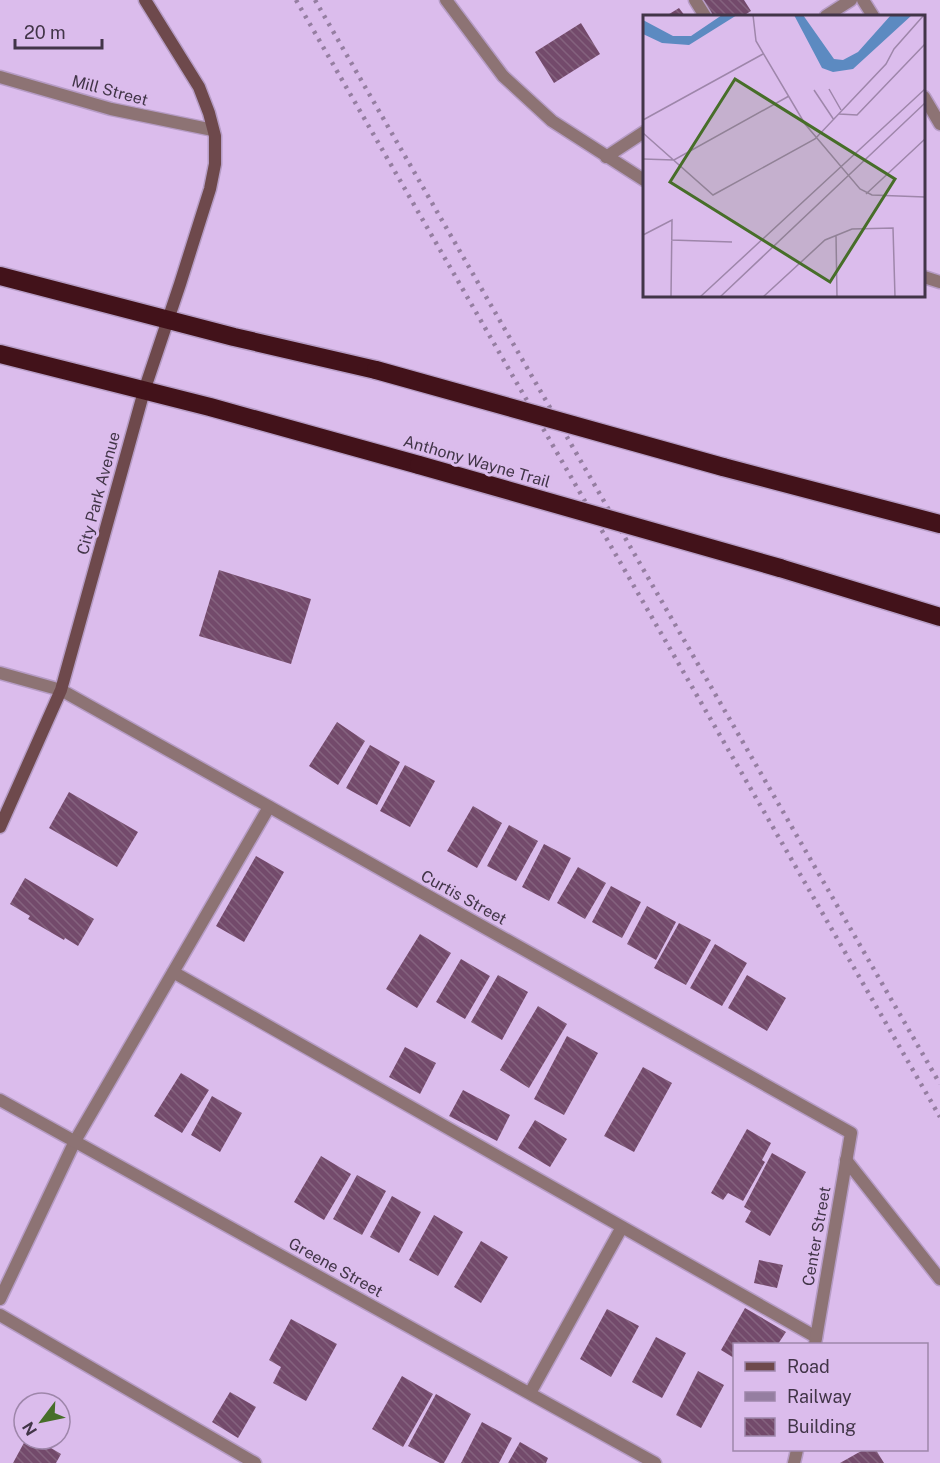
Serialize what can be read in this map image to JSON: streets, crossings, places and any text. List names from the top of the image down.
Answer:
{
  "streets": {
    "highway": ["Anthony Wayne Trail"],
    "street": [
      "Mill Street",
      "City Park Avenue",
      "Curtis Street",
      "Center Street",
      "Greene Street"
    ]
  },
  "crossings": [
    ["Mill Street", "City Park Avenue"],
    ["Anthony Wayne Trail", "City Park Avenue"],
    ["City Park Avenue", "Curtis Street"],
    ["Curtis Street", "Center Street"]
  ],
  "legend": ["Road", "Railway", "Building"],
  "scale_bar": "20 m",
  "north": "bottom left"
}
